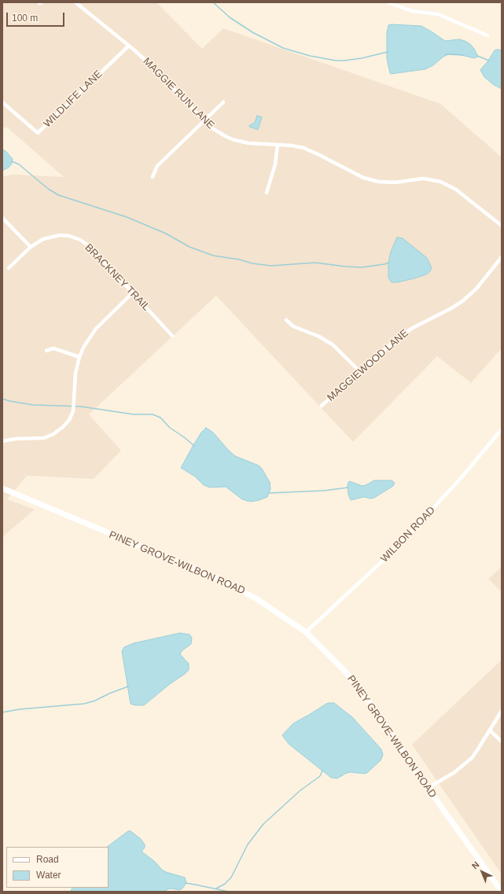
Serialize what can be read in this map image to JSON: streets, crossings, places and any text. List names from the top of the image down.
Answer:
{
  "streets": {
    "street": [
      "MAGGIE RUN LANE",
      "WILDLIFE LANE",
      "BRACKNEY TRAIL",
      "MAGGIEWOOD LANE",
      "WILBON ROAD",
      "PINEY GROVE-WILBON ROAD"
    ]
  },
  "crossings": [
    ["MAGGIE RUN LANE", "WILDLIFE LANE"],
    ["WILBON ROAD", "PINEY GROVE-WILBON ROAD"]
  ],
  "legend": ["Road", "Water"],
  "scale_bar": "100 m",
  "north": "top left"
}
